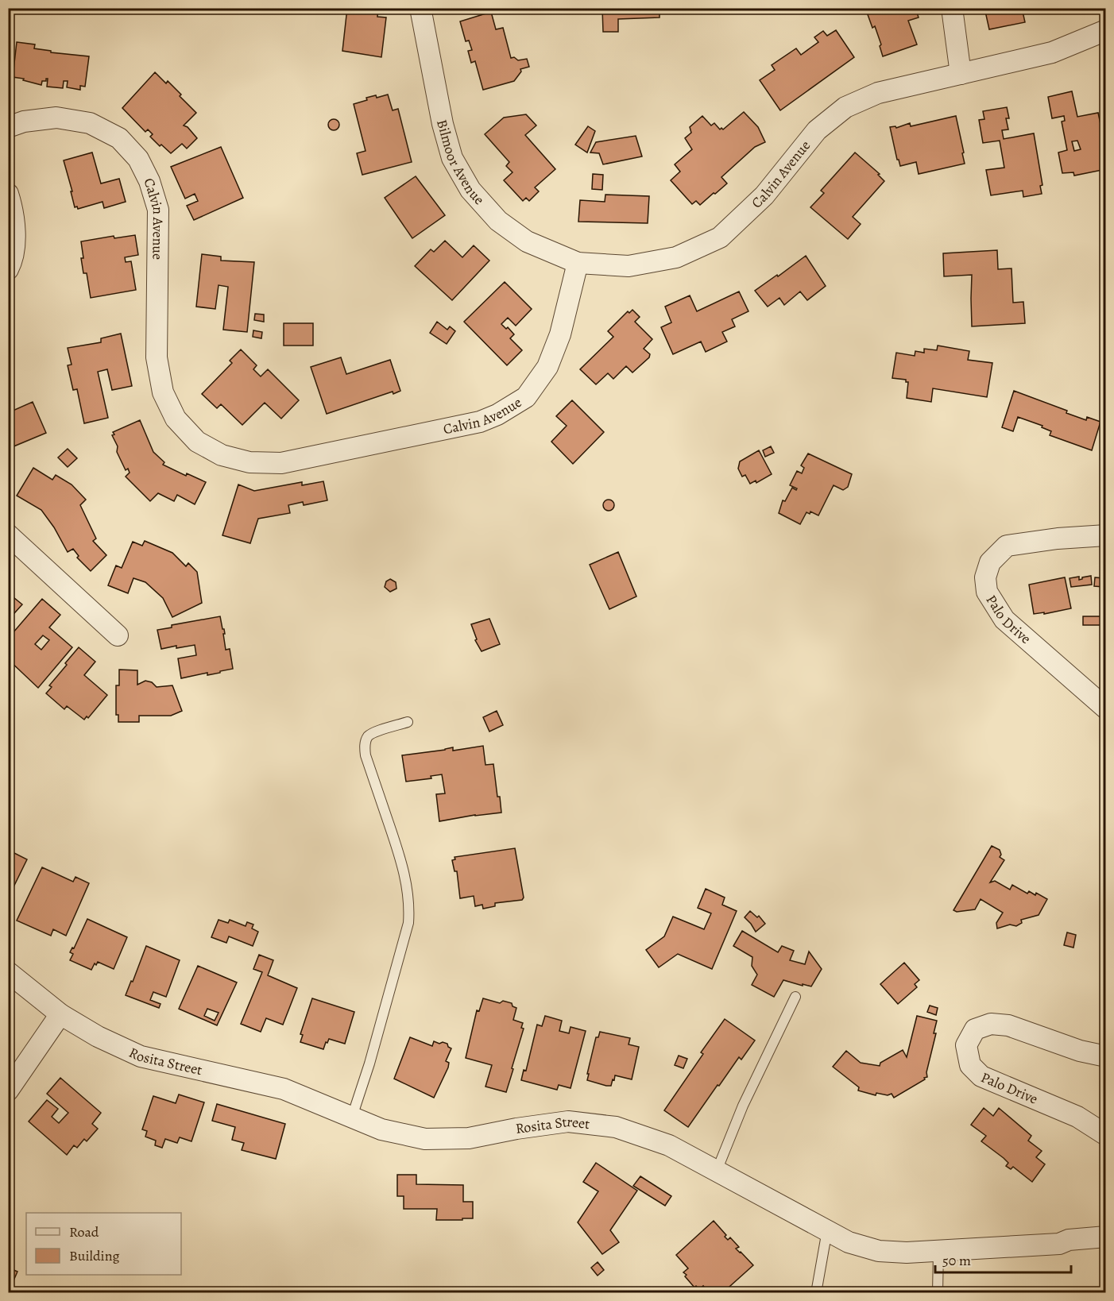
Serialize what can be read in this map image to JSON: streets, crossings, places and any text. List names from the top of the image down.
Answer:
{
  "streets": {
    "street": [
      "Bilmoor Avenue",
      "Calvin Avenue",
      "Palo Drive",
      "Rosita Street"
    ]
  },
  "crossings": [
    ["Bilmoor Avenue", "Calvin Avenue"]
  ],
  "legend": ["Road", "Building"],
  "scale_bar": "50 m"
}
